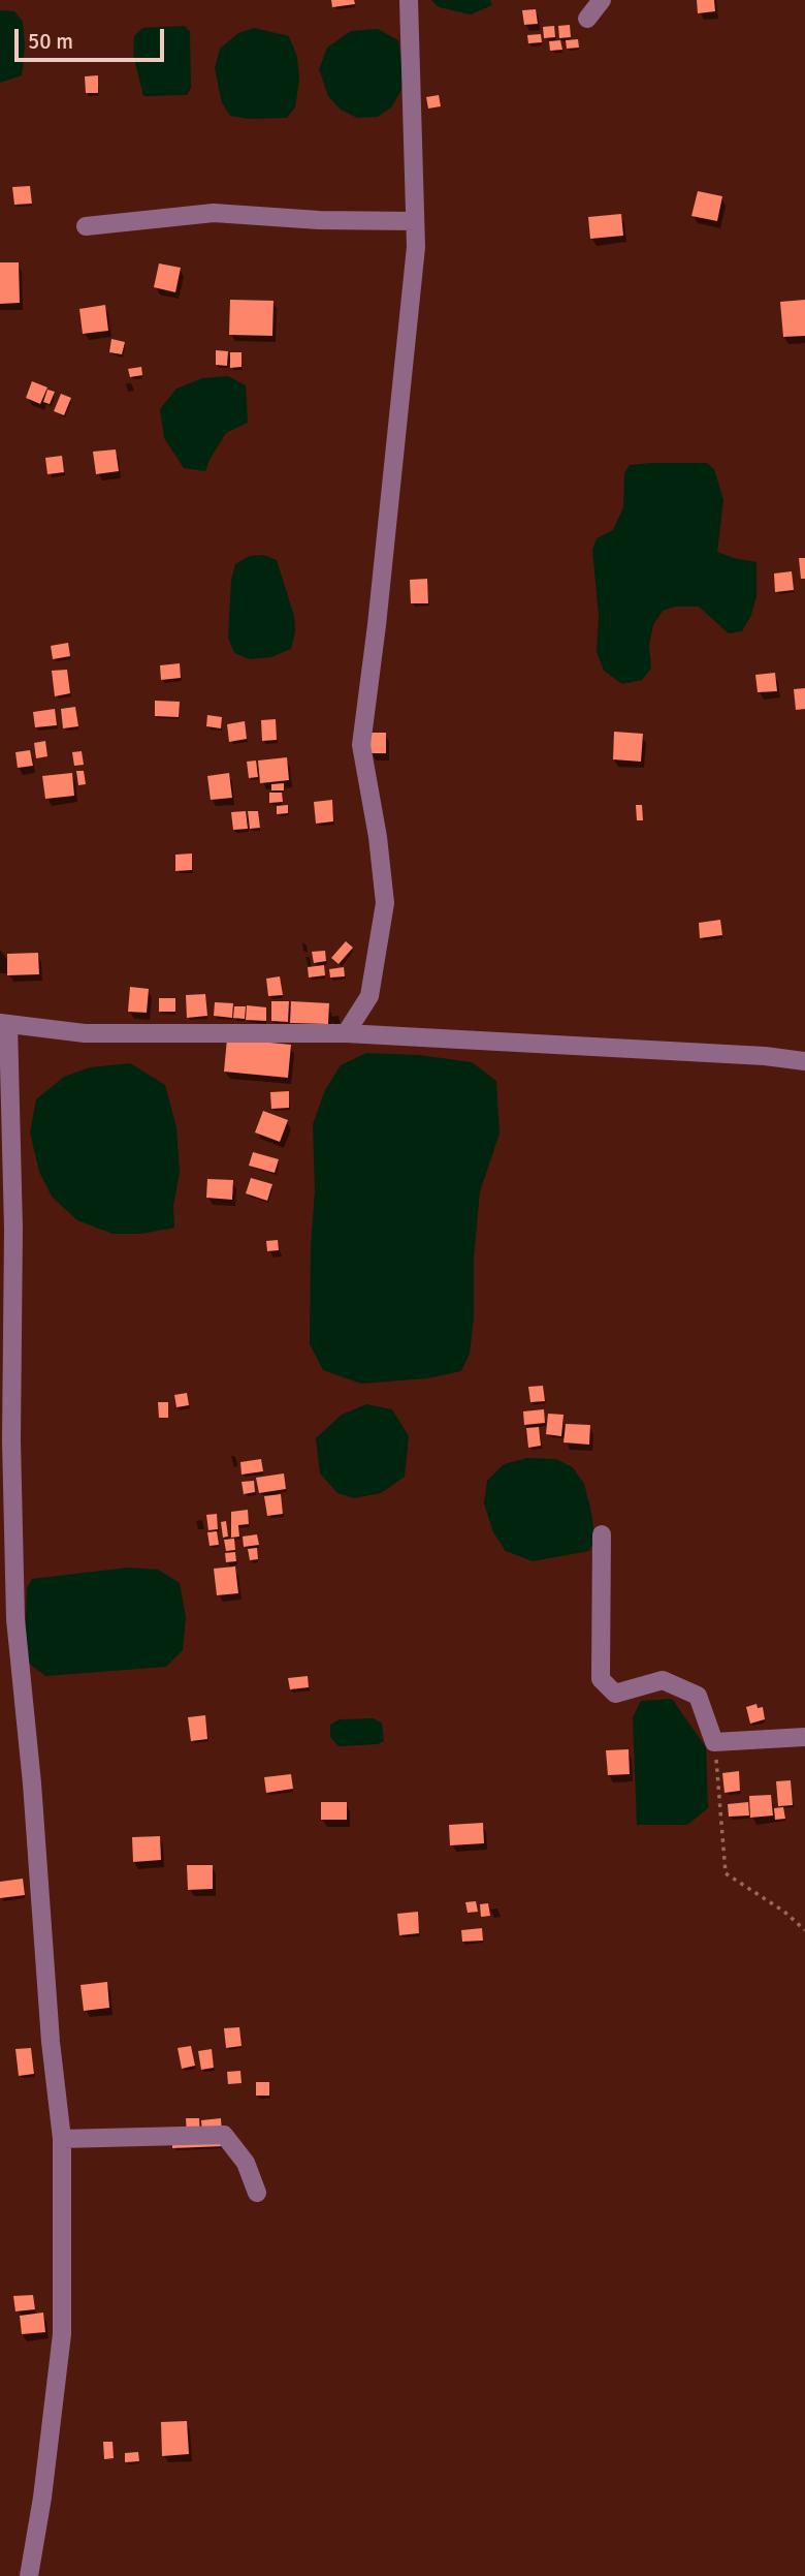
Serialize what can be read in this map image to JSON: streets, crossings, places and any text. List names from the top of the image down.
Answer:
{
  "scale_bar": "50 m"
}
